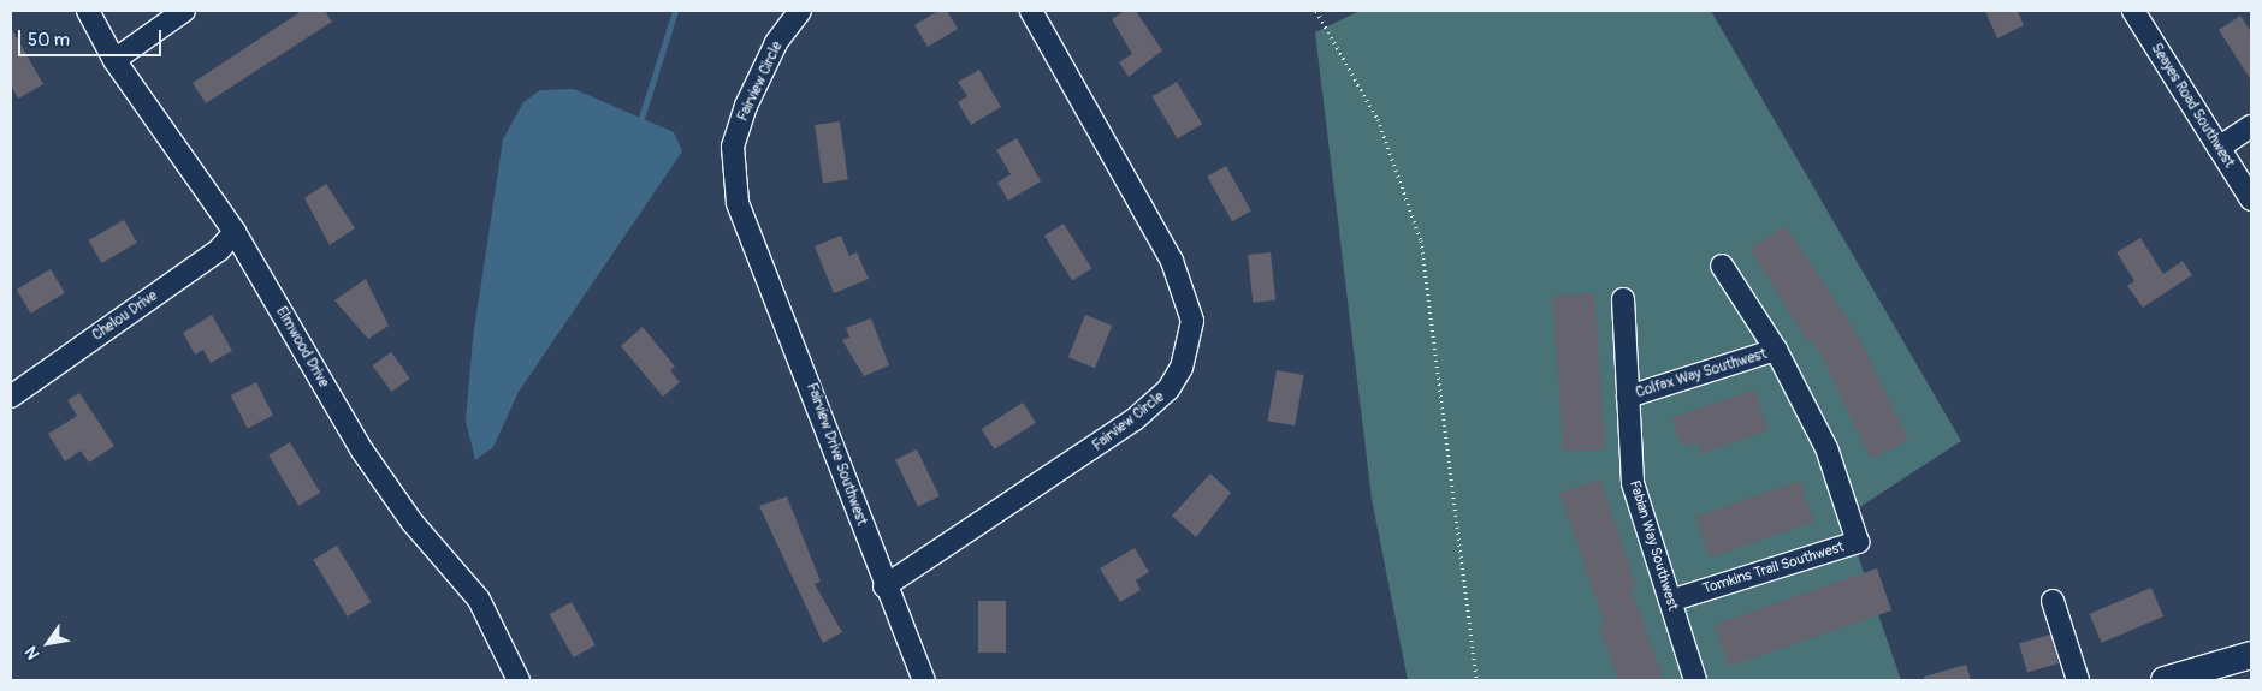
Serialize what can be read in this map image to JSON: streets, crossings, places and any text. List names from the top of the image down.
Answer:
{
  "streets": {
    "street": [
      "Fairview Circle",
      "Seayes Road Southwest",
      "Chelou Drive",
      "Elmwood Drive",
      "Colfax Way Southwest",
      "Fairview Drive Southwest",
      "Fabian Way Southwest",
      "Tomkins Trail Southwest"
    ]
  },
  "crossings": [
    ["Fairview Circle", "Fairview Drive Southwest"],
    ["Chelou Drive", "Elmwood Drive"],
    ["Colfax Way Southwest", "Fabian Way Southwest"],
    ["Colfax Way Southwest", "Tomkins Trail Southwest"],
    ["Fabian Way Southwest", "Tomkins Trail Southwest"]
  ],
  "scale_bar": "50 m",
  "north": "bottom left"
}
